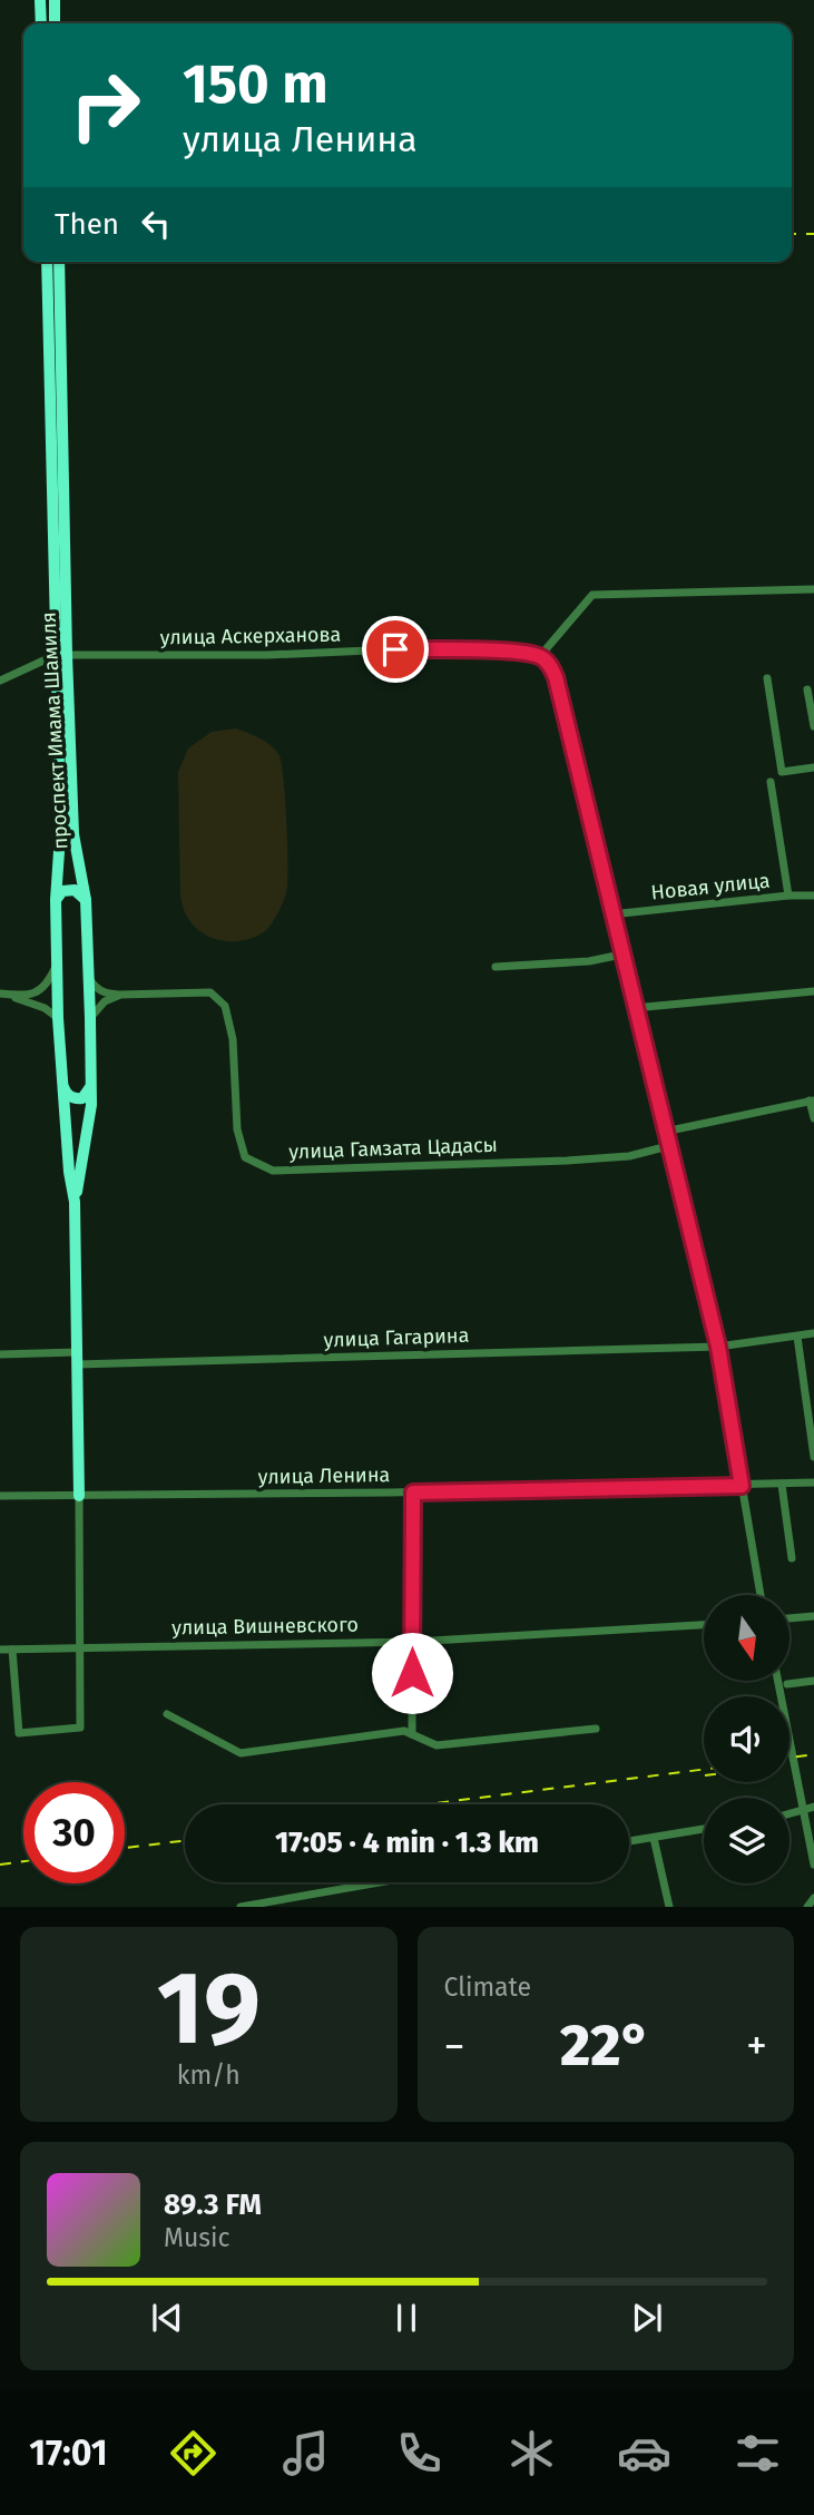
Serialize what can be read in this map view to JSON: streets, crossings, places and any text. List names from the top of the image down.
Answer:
{
  "streets": {
    "main road": ["проспект Имама Шамиля"],
    "street": [
      "улица Аскерханова",
      "Новая улица",
      "улица Гамзата Цадасы",
      "улица Гагарина",
      "улица Ленина",
      "улица Вишневского"
    ]
  },
  "crossings": [
    ["улица Аскерханова", "проспект Имама Шамиля"],
    ["проспект Имама Шамиля", "улица Гагарина"],
    ["проспект Имама Шамиля", "улица Ленина"]
  ],
  "north": "bottom",
  "page": {
    "turn": ["150 m", "улица Ленина"],
    "then": "Then",
    "limit": "30",
    "trip": "17:05 · 4 min · 1.3 km",
    "tile": [
      ["19", "km/h"],
      "Climate"
    ],
    "heat": ["−", "22°", "+"],
    "song": ["89.3 FM", "Music"],
    "tabs": "17:01"
  }
}
